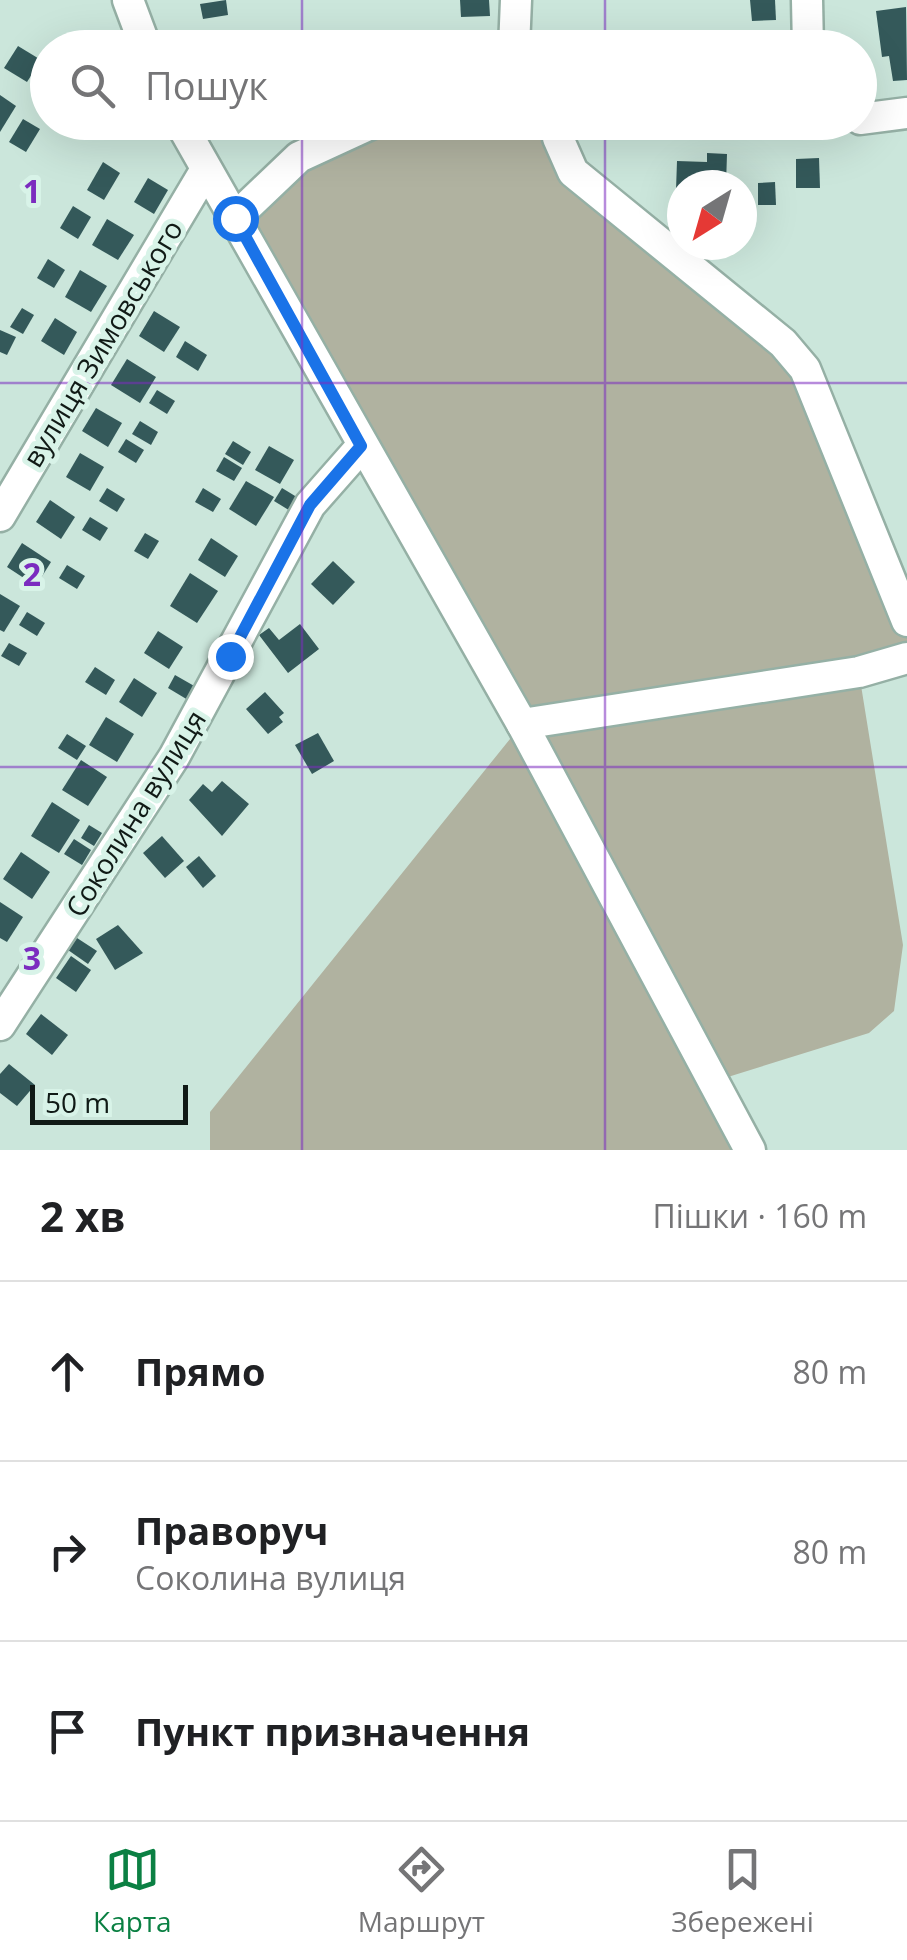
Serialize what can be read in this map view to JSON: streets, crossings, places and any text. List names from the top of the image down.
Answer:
{
  "streets": {
    "street": ["вулиця Зимовського", "Соколина вулиця"]
  },
  "scale_bar": "50 m",
  "north": "bottom left",
  "page": {
    "search": "Пошук",
    "scale": "50 m",
    "heading": ["2 хв", "Пішки · 160 m"],
    "list": [
      ["Прямо", "80 m"],
      ["Праворуч", "Соколина вулиця", "80 m"],
      "Пункт призначення"
    ],
    "nav": ["Карта", "Маршрут", "Збережені"]
  },
  "grid": {
    "rows": ["1", "2", "3"]
  }
}
